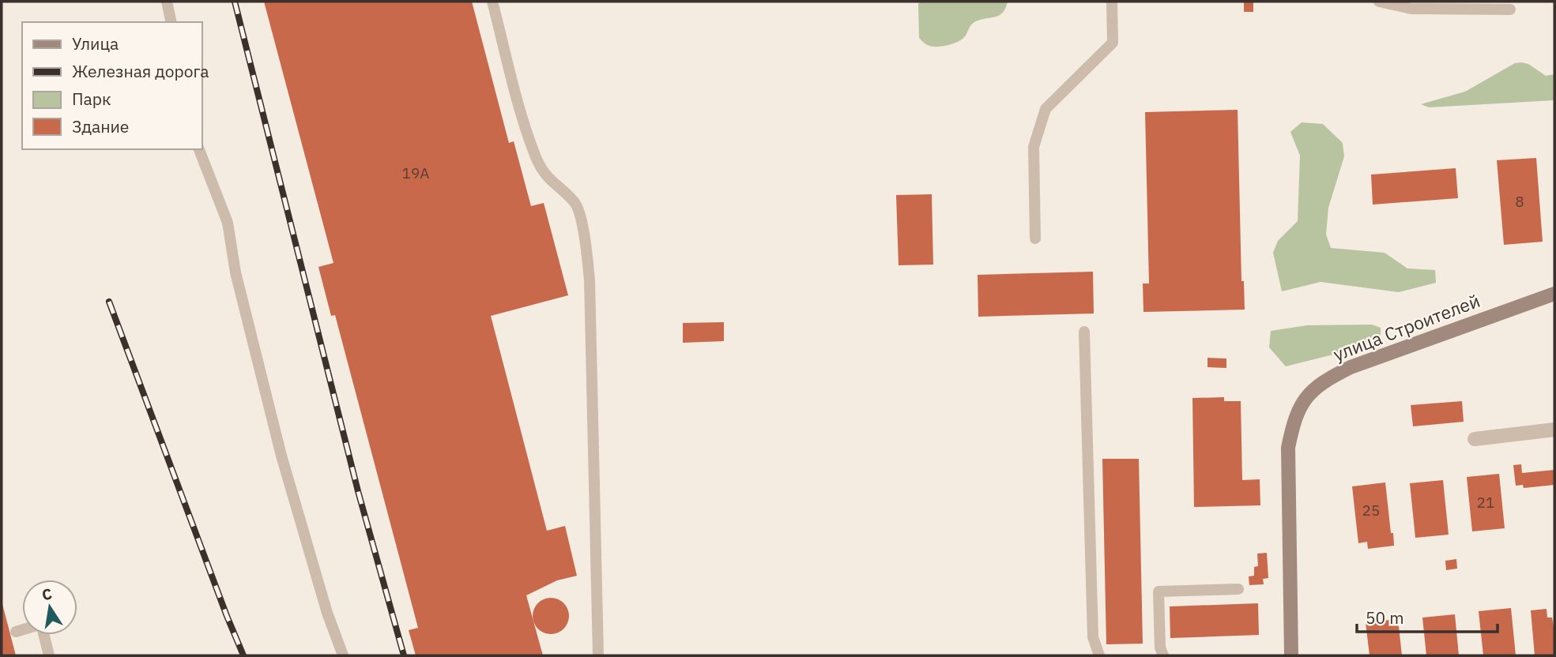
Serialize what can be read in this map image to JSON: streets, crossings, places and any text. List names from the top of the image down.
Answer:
{
  "streets": {
    "main road": ["улица Строителей"]
  },
  "house_numbers": [
    "19А",
    "8",
    "21",
    "25"
  ],
  "legend": [
    "Улица",
    "Железная дорога",
    "Парк",
    "Здание"
  ],
  "scale_bar": "50 m",
  "north": "top"
}
